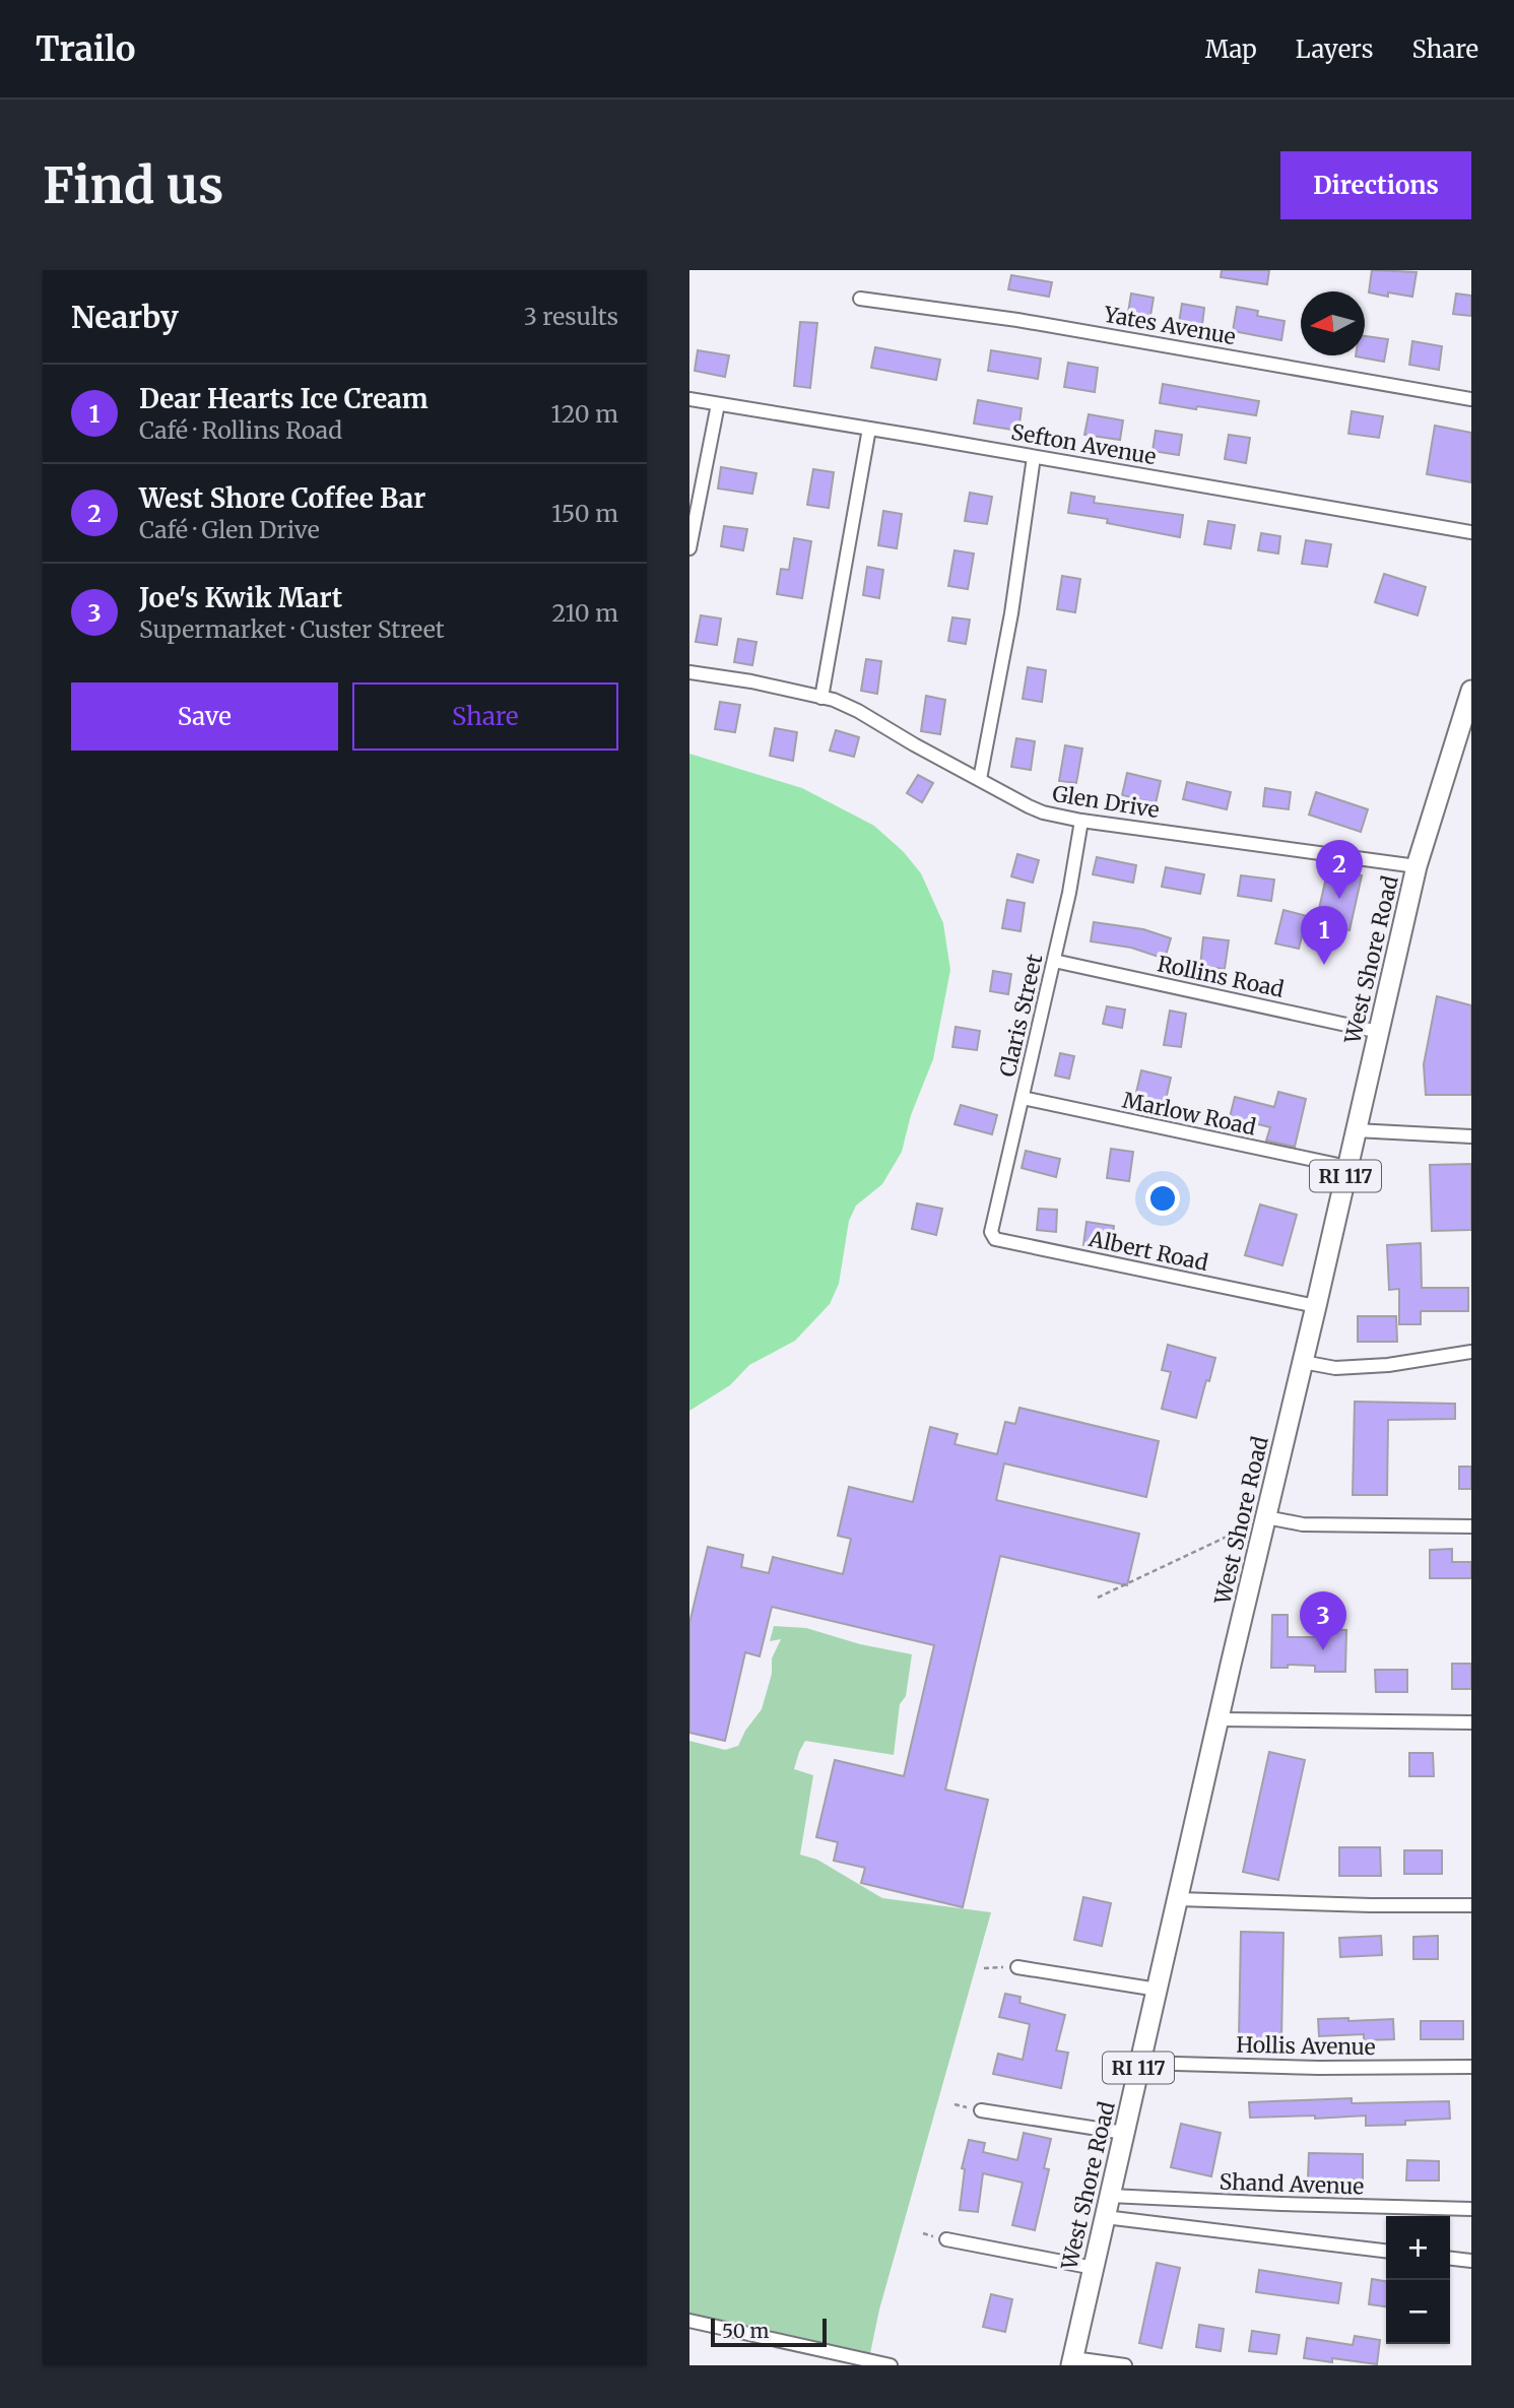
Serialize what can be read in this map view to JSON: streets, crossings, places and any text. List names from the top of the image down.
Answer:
{
  "streets": {
    "main road": ["West Shore Road", "RI 117"],
    "street": [
      "Yates Avenue",
      "Sefton Avenue",
      "Glen Drive",
      "Rollins Road",
      "Claris Street",
      "Marlow Road",
      "Albert Road",
      "Hollis Avenue",
      "Shand Avenue"
    ]
  },
  "crossings": [
    ["Glen Drive", "West Shore Road"],
    ["Glen Drive", "Claris Street"],
    ["West Shore Road", "Rollins Road"],
    ["West Shore Road", "Marlow Road"],
    ["West Shore Road", "Albert Road"],
    ["West Shore Road", "Hollis Avenue"],
    ["West Shore Road", "Shand Avenue"],
    ["Rollins Road", "Claris Street"],
    ["Claris Street", "Marlow Road"],
    ["Claris Street", "Albert Road"]
  ],
  "scale_bar": "50 m",
  "north": "left",
  "page": {
    "header": "Trailo",
    "nav": ["Map", "Layers", "Share"],
    "buttons": [
      "Directions",
      ["Save", "Share"]
    ],
    "title": "Find us",
    "heading": ["Nearby", "3 results"],
    "list": [
      {
        "mark": "1",
        "name": "Dear Hearts Ice Cream",
        "note": "Café · Rollins Road",
        "value": "120 m"
      },
      {
        "mark": "2",
        "name": "West Shore Coffee Bar",
        "note": "Café · Glen Drive",
        "value": "150 m"
      },
      {
        "mark": "3",
        "name": "Joe's Kwik Mart",
        "note": "Supermarket · Custer Street",
        "value": "210 m"
      }
    ],
    "pins": ["2", "1", "3"],
    "map_buttons": ["+", "−"],
    "scale": "50 m"
  }
}
